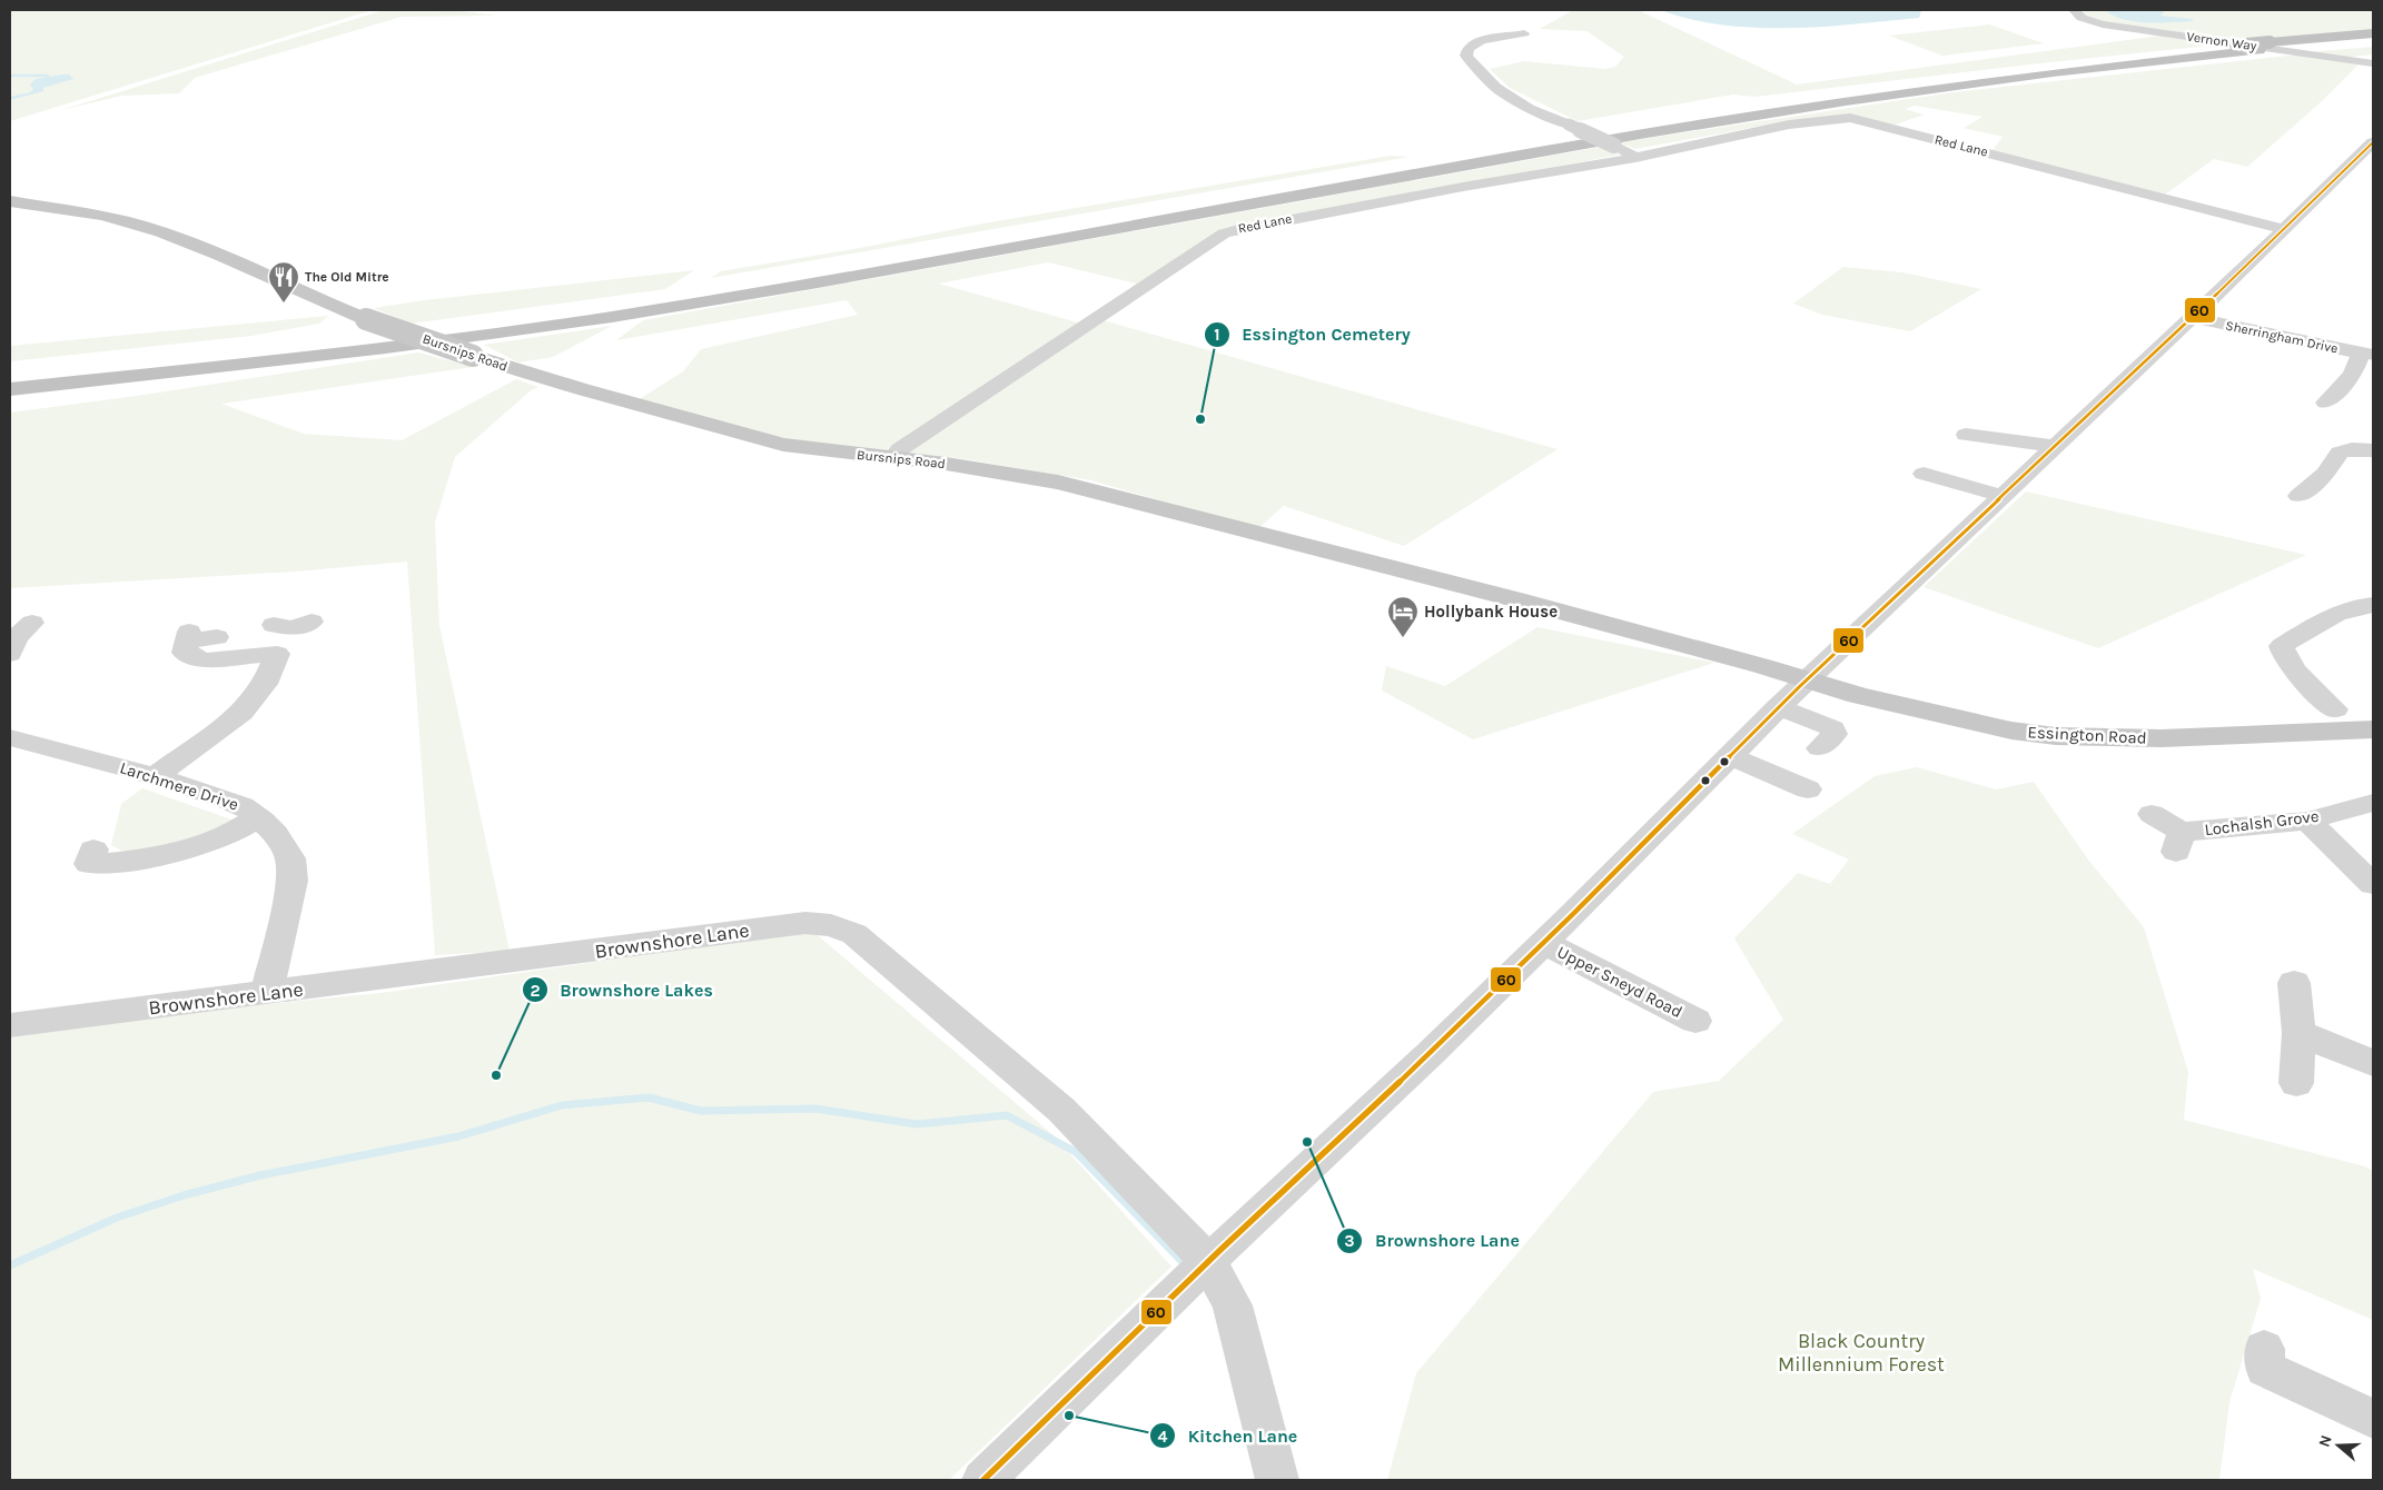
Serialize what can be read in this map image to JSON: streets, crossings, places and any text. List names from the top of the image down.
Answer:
{
  "streets": {
    "main road": ["Bursnips Road", "Essington Road"],
    "street": [
      "Vernon Way",
      "Red Lane",
      "Sherringham Drive",
      "Larchmere Drive",
      "Lochalsh Grove",
      "Brownshore Lane",
      "Upper Sneyd Road"
    ]
  },
  "crossings": [
    ["Red Lane", "Bursnips Road"],
    ["Red Lane", "Upper Sneyd Road"],
    ["Sherringham Drive", "Upper Sneyd Road"],
    ["Bursnips Road", "Essington Road"],
    ["Bursnips Road", "Upper Sneyd Road"],
    ["Essington Road", "Upper Sneyd Road"],
    ["Larchmere Drive", "Brownshore Lane"],
    ["Brownshore Lane", "Upper Sneyd Road"]
  ],
  "parks": ["Black Country Millennium Forest"],
  "places": {
    "restaurant": ["The Old Mitre"],
    "other": [
      "Essington Cemetery",
      "Brownshore Lakes",
      "Brownshore Lane",
      "Kitchen Lane"
    ],
    "hotel": ["Hollybank House"]
  },
  "lines": ["transit line 60"],
  "north": "left"
}
